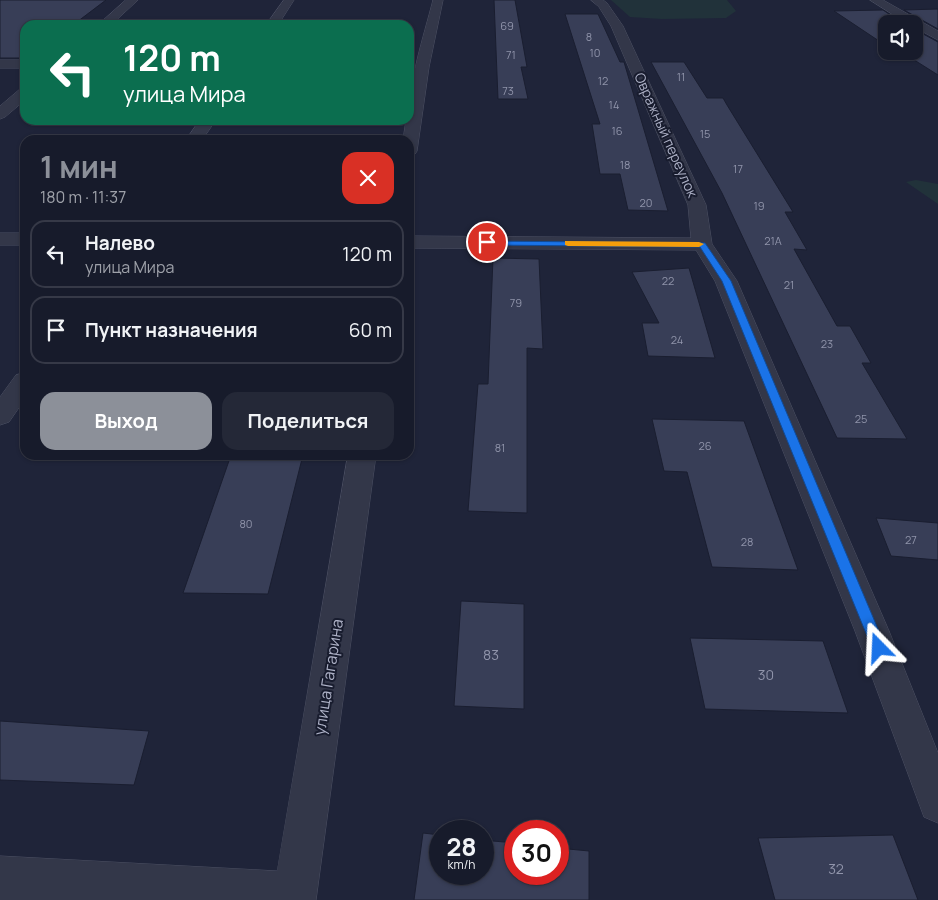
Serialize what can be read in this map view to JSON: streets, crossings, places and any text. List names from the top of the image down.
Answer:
{
  "streets": {
    "street": ["Овражный переулок", "улица Гагарина"]
  },
  "house_numbers": [
    "69",
    "8",
    "10",
    "71",
    "11",
    "12",
    "73",
    "14",
    "16",
    "15",
    "18",
    "17",
    "20",
    "19",
    "21А",
    "22",
    "21",
    "79",
    "24",
    "23",
    "25",
    "26",
    "81",
    "80",
    "27",
    "28",
    "83",
    "30",
    "32"
  ],
  "page": {
    "turn": ["120 m", "улица Мира"],
    "heading": ["1 мин", "180 m · 11:37"],
    "list": [
      {
        "name": "Налево",
        "note": "улица Мира",
        "value": "120 m"
      },
      {
        "name": "Пункт назначения",
        "value": "60 m"
      }
    ],
    "buttons": ["Выход", "Поделиться"],
    "speed": "28 km/h",
    "limit": "30"
  }
}
